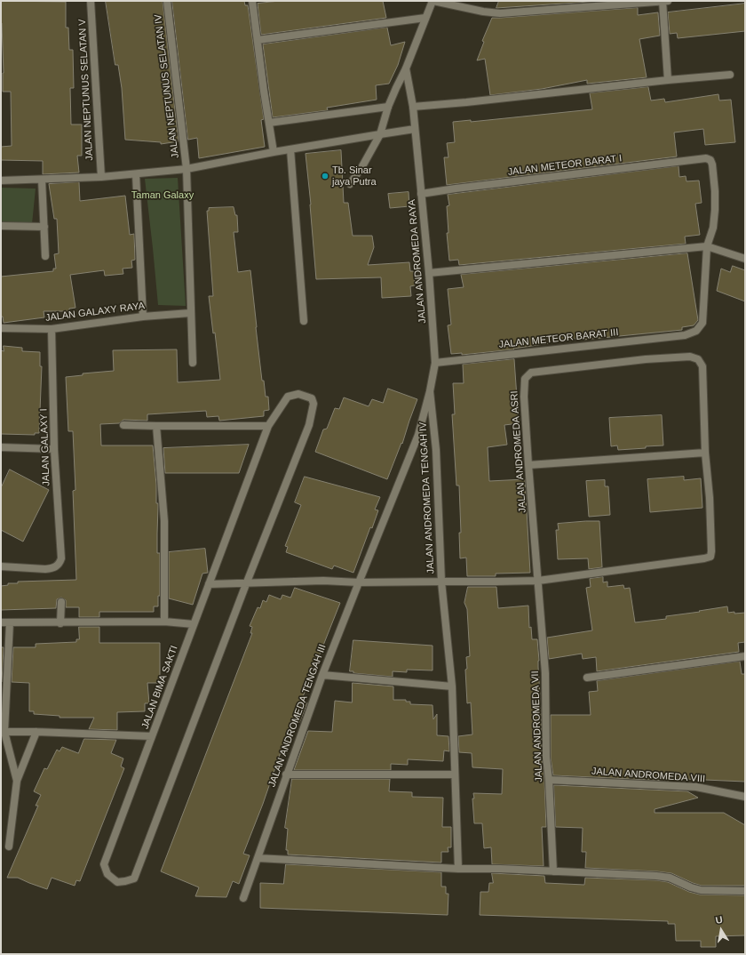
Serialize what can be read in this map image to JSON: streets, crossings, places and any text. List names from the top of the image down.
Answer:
{
  "streets": {
    "street": [
      "JALAN NEPTUNUS SELATAN IV",
      "JALAN NEPTUNUS SELATAN V",
      "JALAN METEOR BARAT I",
      "JALAN ANDROMEDA RAYA",
      "JALAN GALAXY RAYA",
      "JALAN METEOR BARAT III",
      "JALAN GALAXY I",
      "JALAN ANDROMEDA ASRI",
      "JALAN ANDROMEDA TENGAH IV",
      "JALAN BIMA SAKTI",
      "JALAN ANDROMEDA TENGAH III",
      "JALAN ANDROMEDA VII",
      "JALAN ANDROMEDA VIII"
    ]
  },
  "crossings": [
    ["JALAN METEOR BARAT I", "JALAN ANDROMEDA RAYA"],
    ["JALAN METEOR BARAT I", "JALAN METEOR BARAT III"],
    ["JALAN ANDROMEDA RAYA", "JALAN METEOR BARAT III"],
    ["JALAN ANDROMEDA RAYA", "JALAN ANDROMEDA TENGAH IV"],
    ["JALAN ANDROMEDA RAYA", "JALAN ANDROMEDA TENGAH III"],
    ["JALAN GALAXY RAYA", "JALAN GALAXY I"],
    ["JALAN ANDROMEDA ASRI", "JALAN ANDROMEDA VII"],
    ["JALAN ANDROMEDA TENGAH IV", "JALAN ANDROMEDA TENGAH III"],
    ["JALAN ANDROMEDA VII", "JALAN ANDROMEDA VIII"]
  ],
  "parks": ["Taman Galaxy"],
  "places": ["Tb. Sinar jaya Putra"],
  "north": "top"
}
